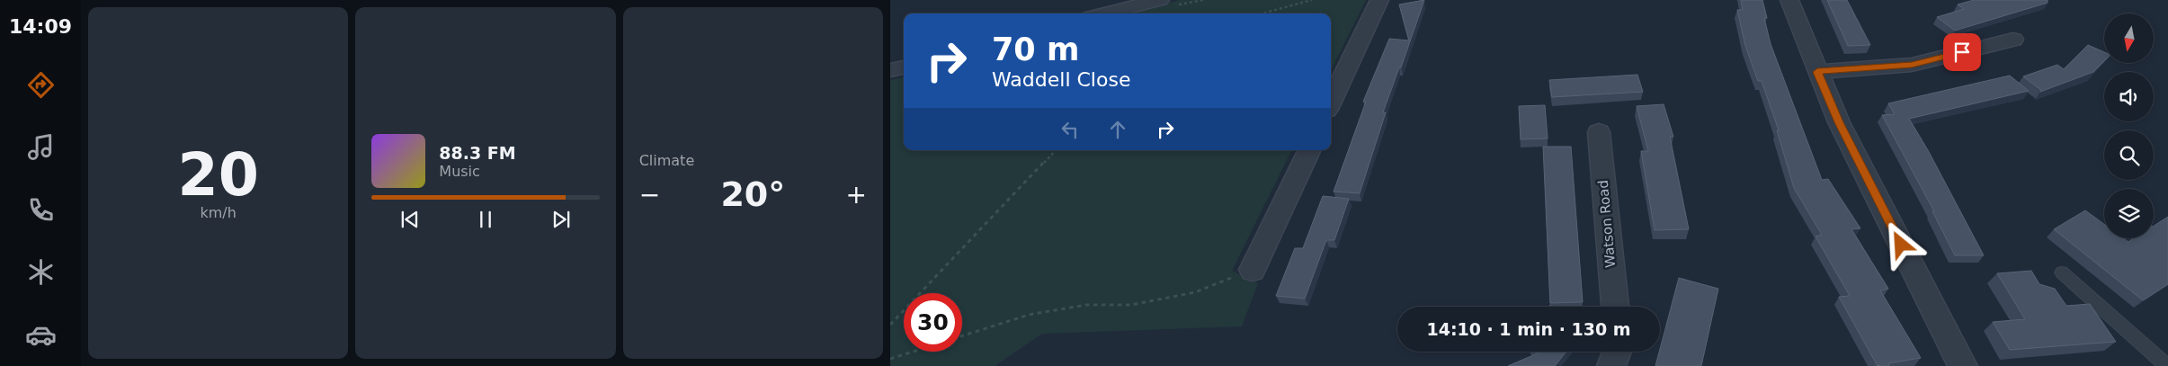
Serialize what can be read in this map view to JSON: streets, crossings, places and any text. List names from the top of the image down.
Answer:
{
  "streets": {
    "street": ["Watson Road"]
  },
  "north": "bottom",
  "page": {
    "tabs": "14:09",
    "tile": [
      ["20", "km/h"],
      "Climate"
    ],
    "turn": ["70 m", "Waddell Close"],
    "song": ["88.3 FM", "Music"],
    "heat": ["−", "20°", "+"],
    "limit": "30",
    "trip": "14:10 · 1 min · 130 m"
  }
}
